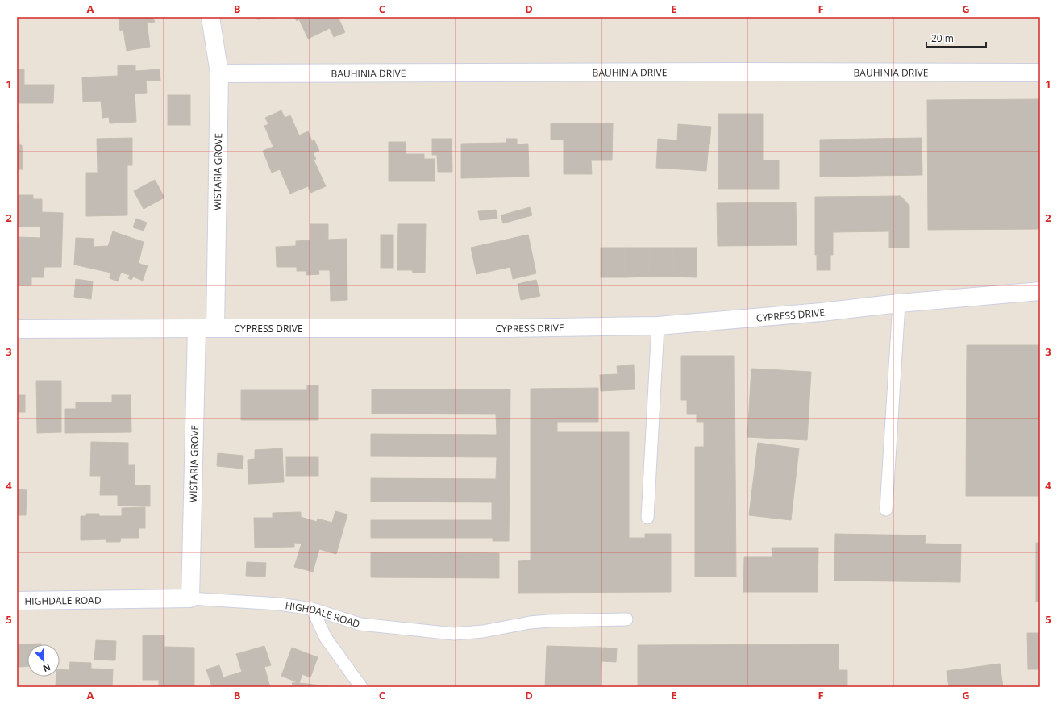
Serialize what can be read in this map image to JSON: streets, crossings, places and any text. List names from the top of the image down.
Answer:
{
  "streets": {
    "street": [
      "BAUHINIA DRIVE",
      "WISTARIA GROVE",
      "CYPRESS DRIVE",
      "HIGHDALE ROAD"
    ]
  },
  "crossings": [
    ["BAUHINIA DRIVE", "WISTARIA GROVE"],
    ["WISTARIA GROVE", "CYPRESS DRIVE"],
    ["WISTARIA GROVE", "HIGHDALE ROAD"]
  ],
  "scale_bar": "20 m",
  "north": "bottom right",
  "grid": {
    "columns": [
      "A",
      "B",
      "C",
      "D",
      "E",
      "F",
      "G"
    ],
    "rows": [
      "1",
      "2",
      "3",
      "4",
      "5"
    ]
  }
}
